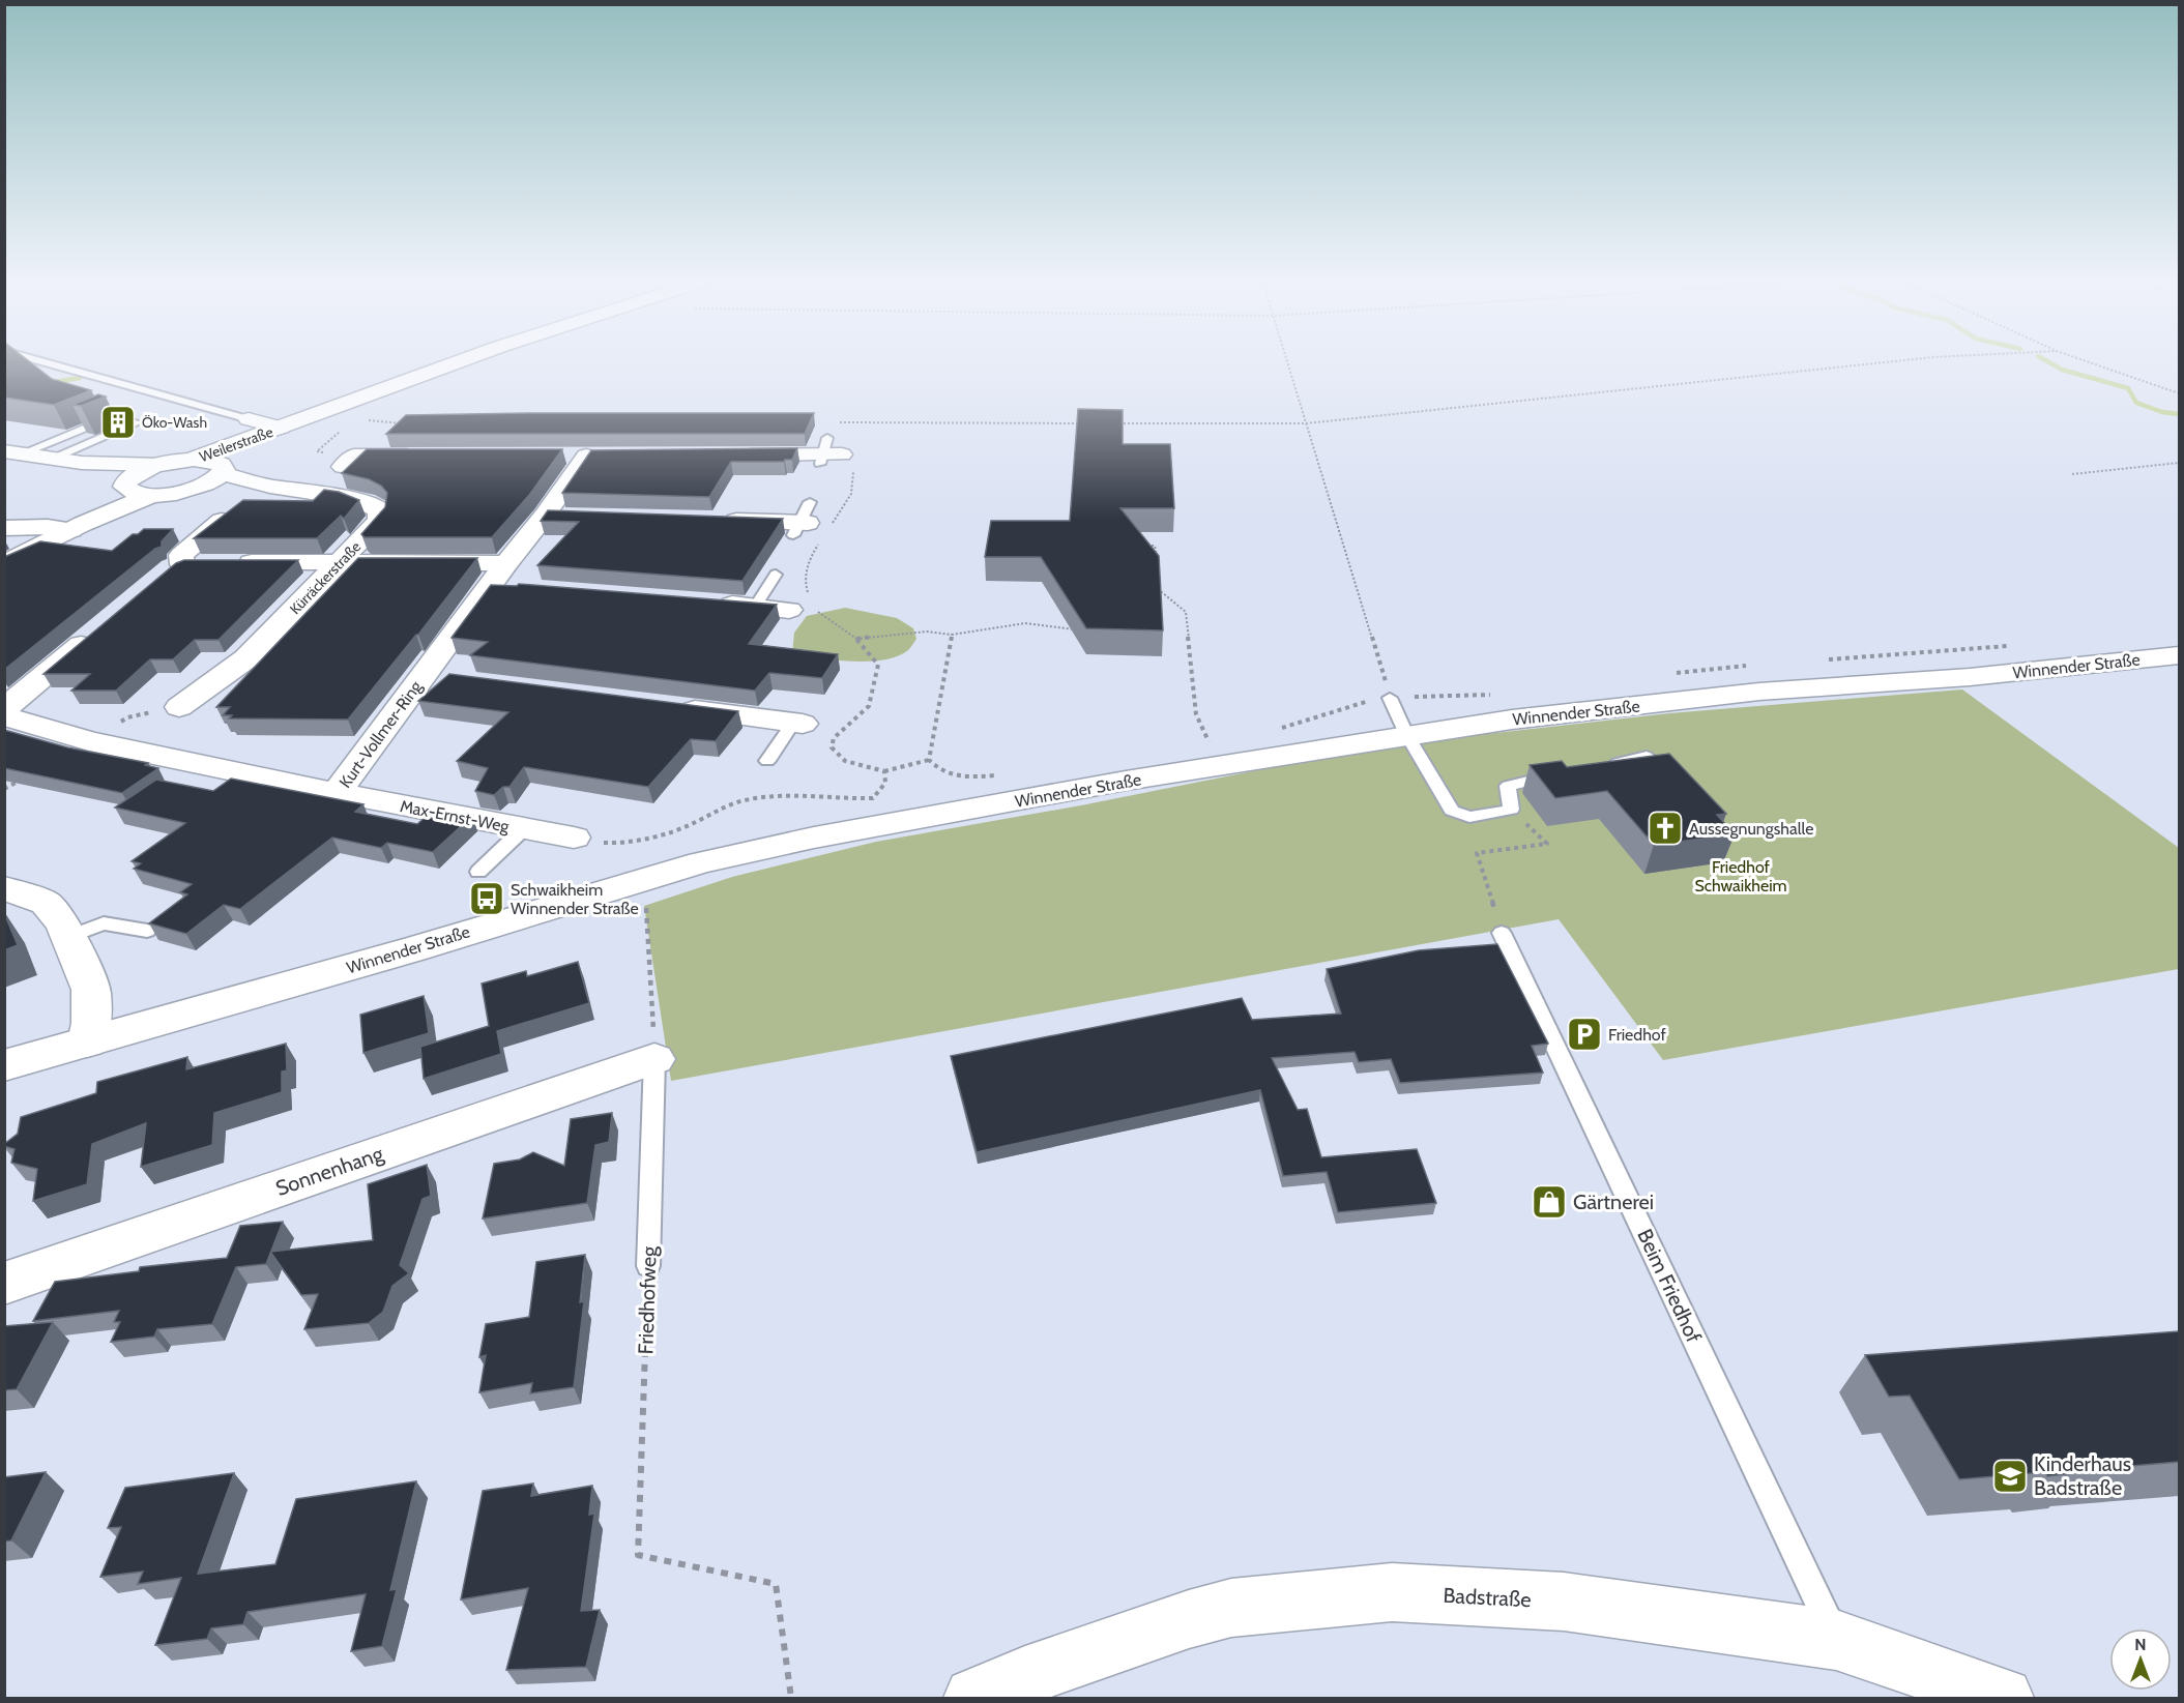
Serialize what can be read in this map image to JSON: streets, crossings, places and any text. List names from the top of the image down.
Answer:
{
  "streets": {
    "street": [
      "Weilerstraße",
      "Kürräckerstraße",
      "Winnender Straße",
      "Kurt-Vollmer-Ring",
      "Max-Ernst-Weg",
      "Sonnenhang",
      "Badstraße"
    ],
    "lane": ["Beim Friedhof", "Friedhofweg"]
  },
  "crossings": [
    ["Weilerstraße", "Kürräckerstraße"],
    ["Kurt-Vollmer-Ring", "Max-Ernst-Weg"],
    ["Sonnenhang", "Friedhofweg"],
    ["Beim Friedhof", "Badstraße"]
  ],
  "parks": ["Friedhof Schwaikheim"],
  "places": {
    "building": ["Öko-Wash"],
    "church": ["Aussegnungshalle"],
    "bus stop": ["Schwaikheim Winnender Straße"],
    "parking": ["Friedhof"],
    "shop": ["Gärtnerei"],
    "school or university": ["Kinderhaus Badstraße"]
  },
  "north": "top"
}
